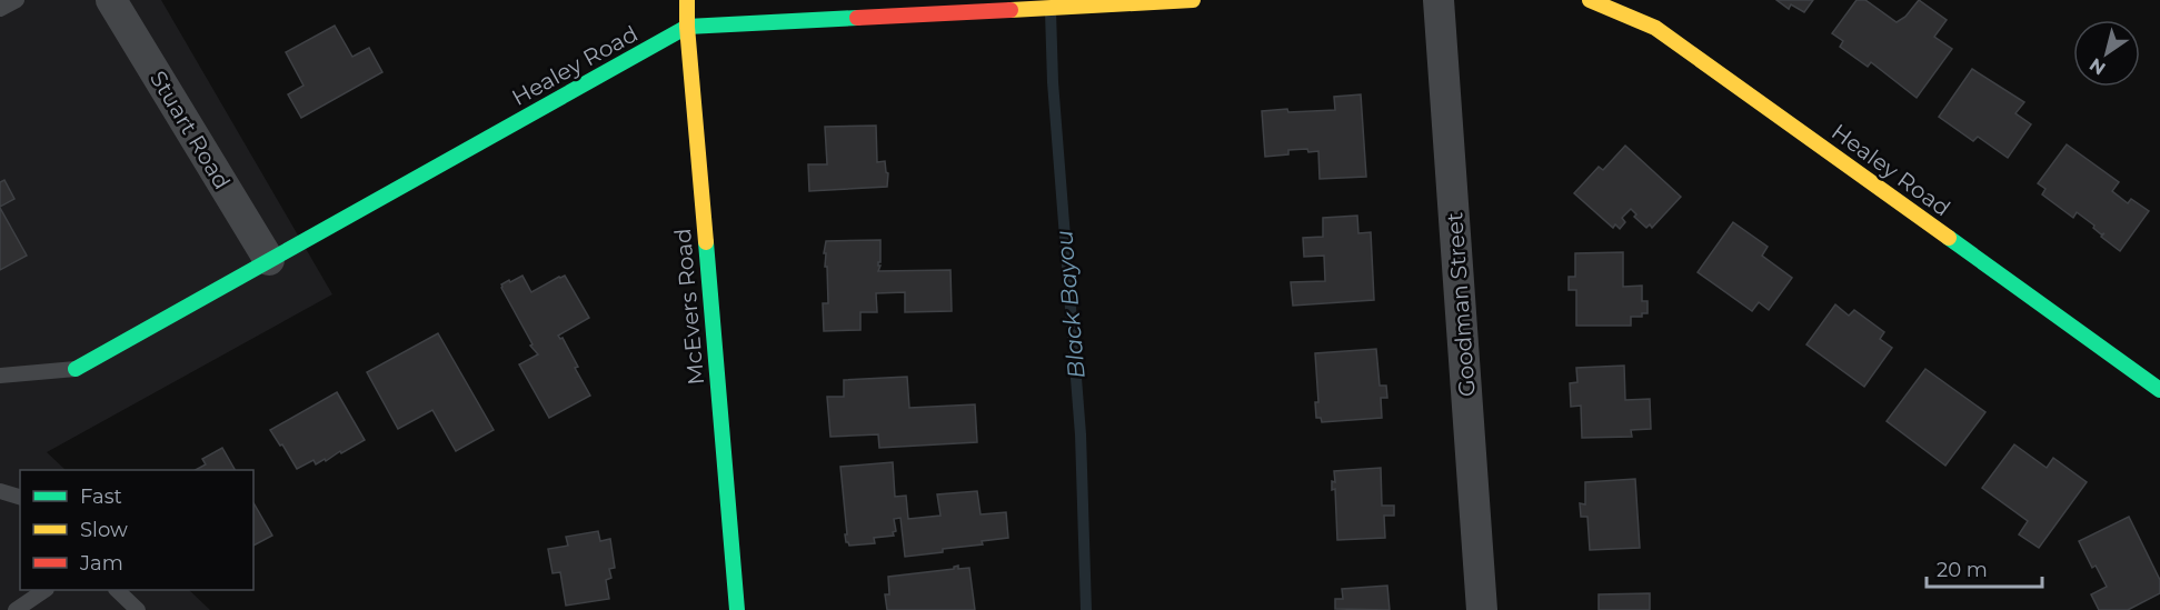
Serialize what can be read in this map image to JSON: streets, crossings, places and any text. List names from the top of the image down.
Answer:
{
  "streets": {
    "street": [
      "Healey Road",
      "Stuart Road",
      "Goodman Street",
      "McEvers Road"
    ]
  },
  "crossings": [
    ["Healey Road", "Stuart Road"],
    ["Healey Road", "McEvers Road"]
  ],
  "water": ["Black Bayou"],
  "legend": ["Fast", "Slow", "Jam"],
  "scale_bar": "20 m",
  "north": "bottom left"
}
